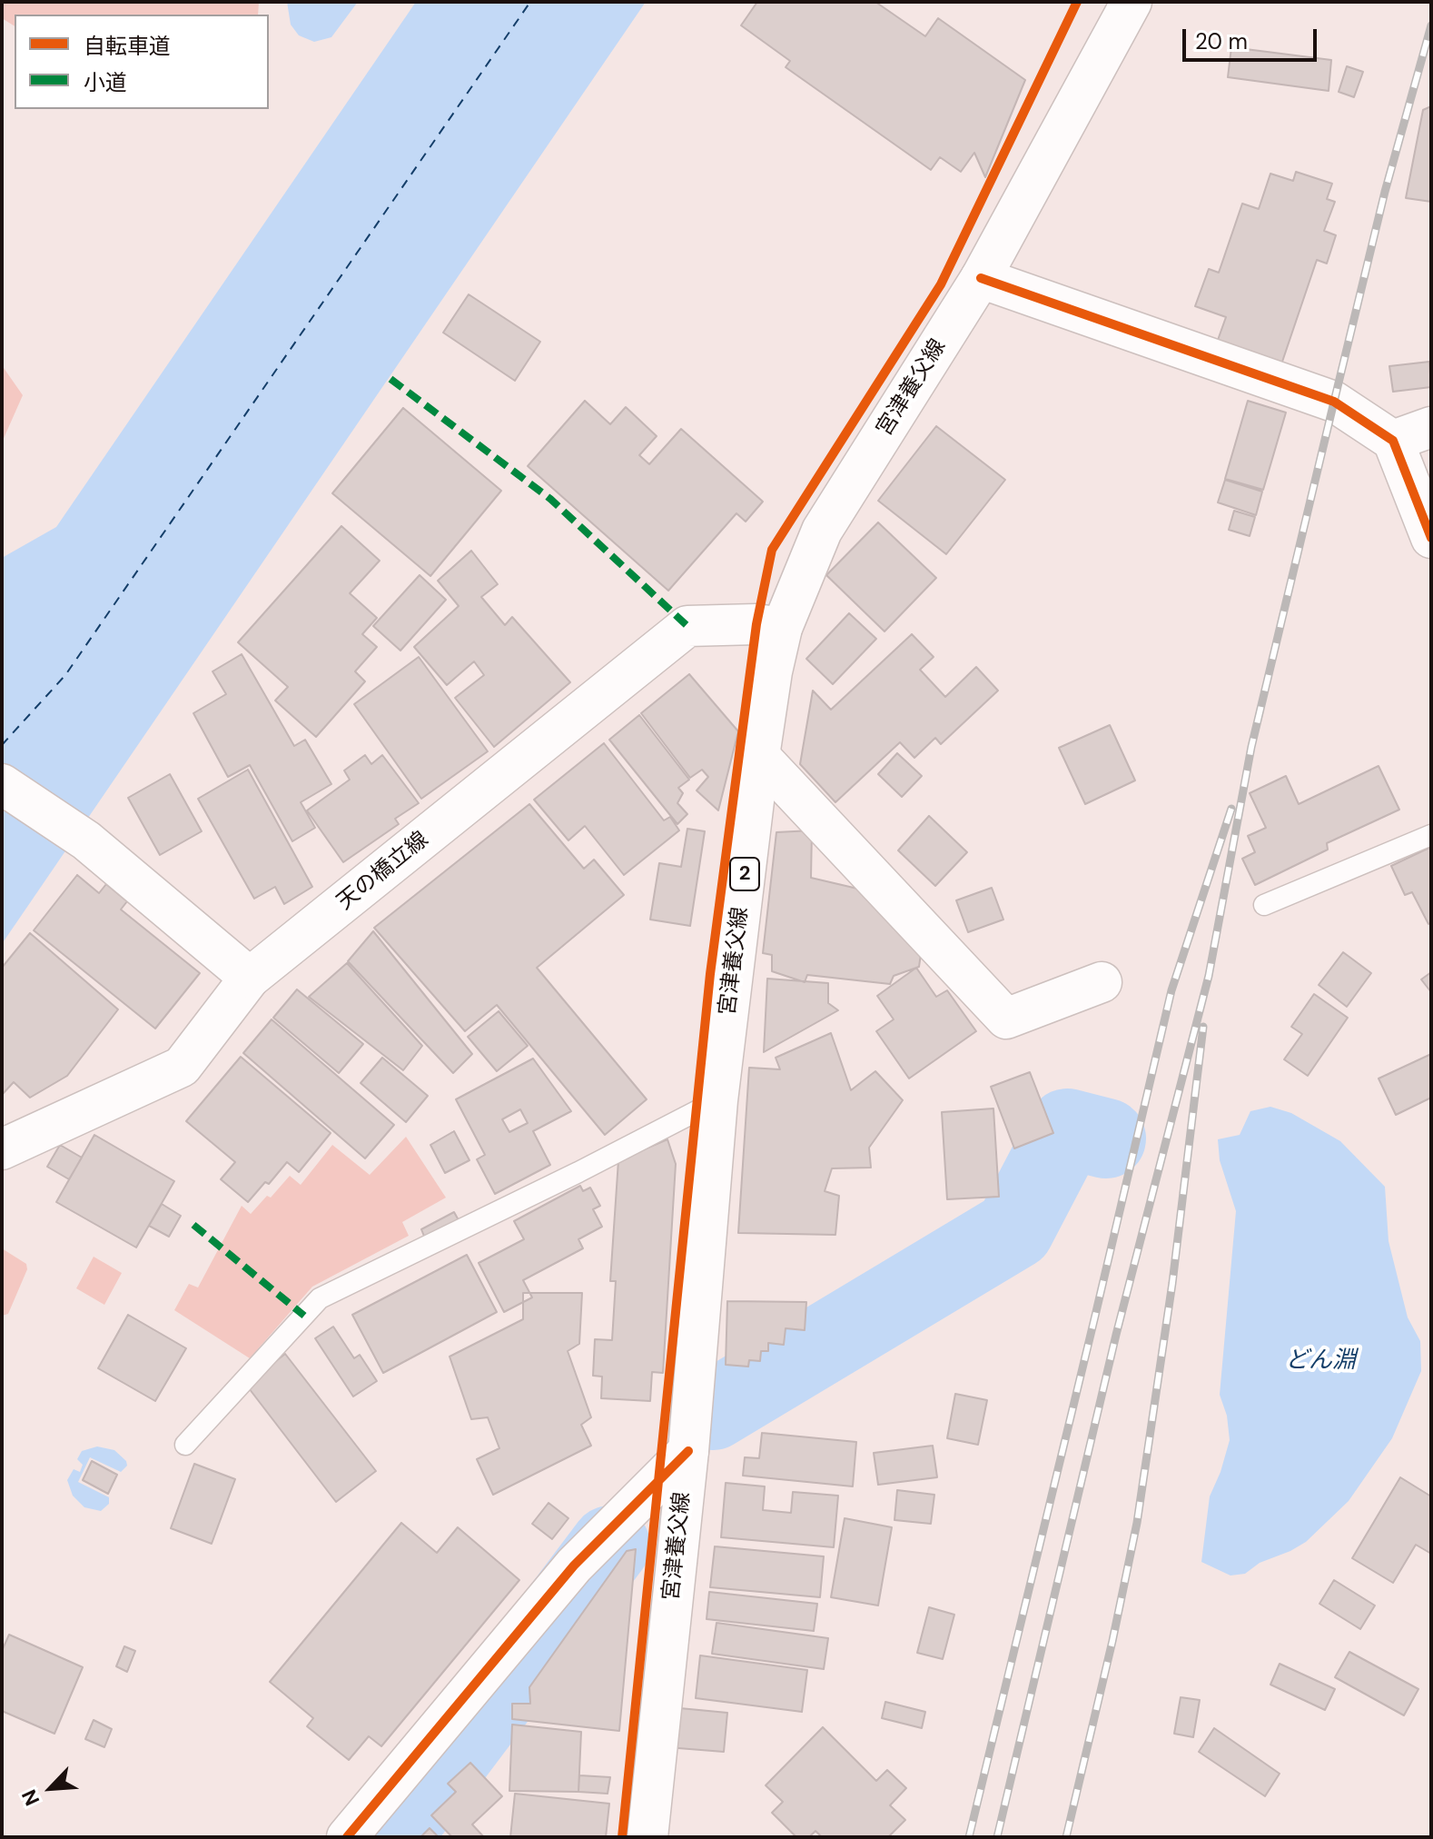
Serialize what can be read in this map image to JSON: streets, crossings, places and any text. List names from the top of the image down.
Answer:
{
  "streets": {
    "main road": ["宮津養父線", "天の橋立線", "2"]
  },
  "crossings": [
    ["宮津養父線", "天の橋立線"]
  ],
  "water": ["どん淵"],
  "legend": ["自転車道", "小道"],
  "scale_bar": "20 m",
  "north": "bottom left"
}
